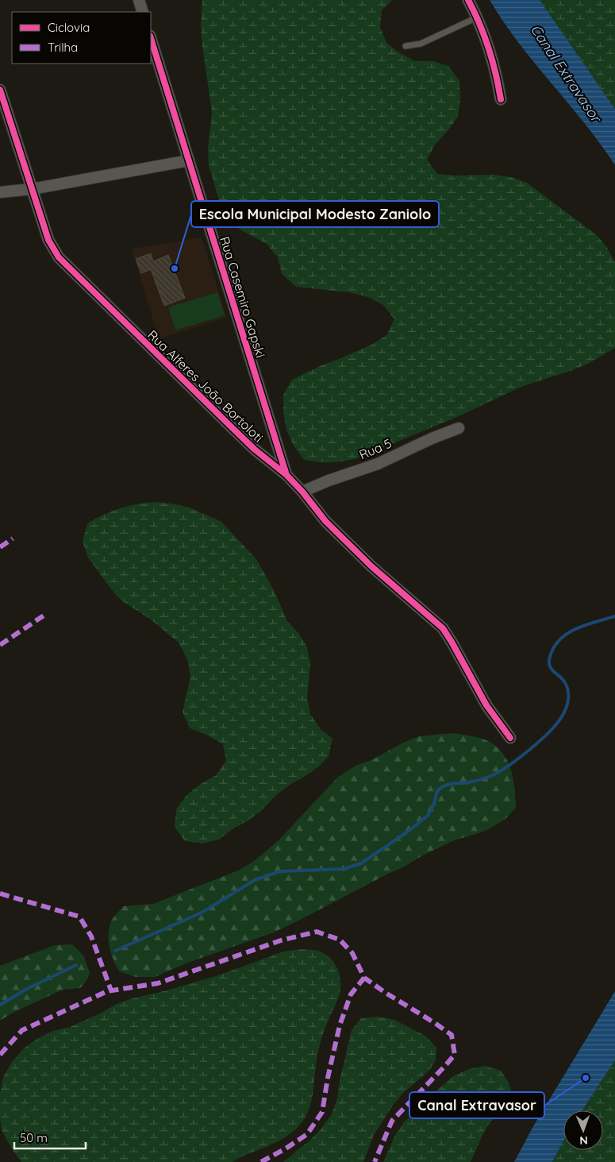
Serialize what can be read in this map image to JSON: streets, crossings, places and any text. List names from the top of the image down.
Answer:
{
  "streets": {
    "street": ["Rua Casemiro Gapski", "Rua Alferes João Bortoloti", "Rua 5"]
  },
  "crossings": [
    ["Rua Casemiro Gapski", "Rua Alferes João Bortoloti"],
    ["Rua Alferes João Bortoloti", "Rua 5"]
  ],
  "water": ["Canal Extravasor"],
  "places": ["Escola Municipal Modesto Zaniolo", "Canal Extravasor"],
  "legend": ["Ciclovia", "Trilha"],
  "scale_bar": "50 m",
  "north": "bottom"
}
